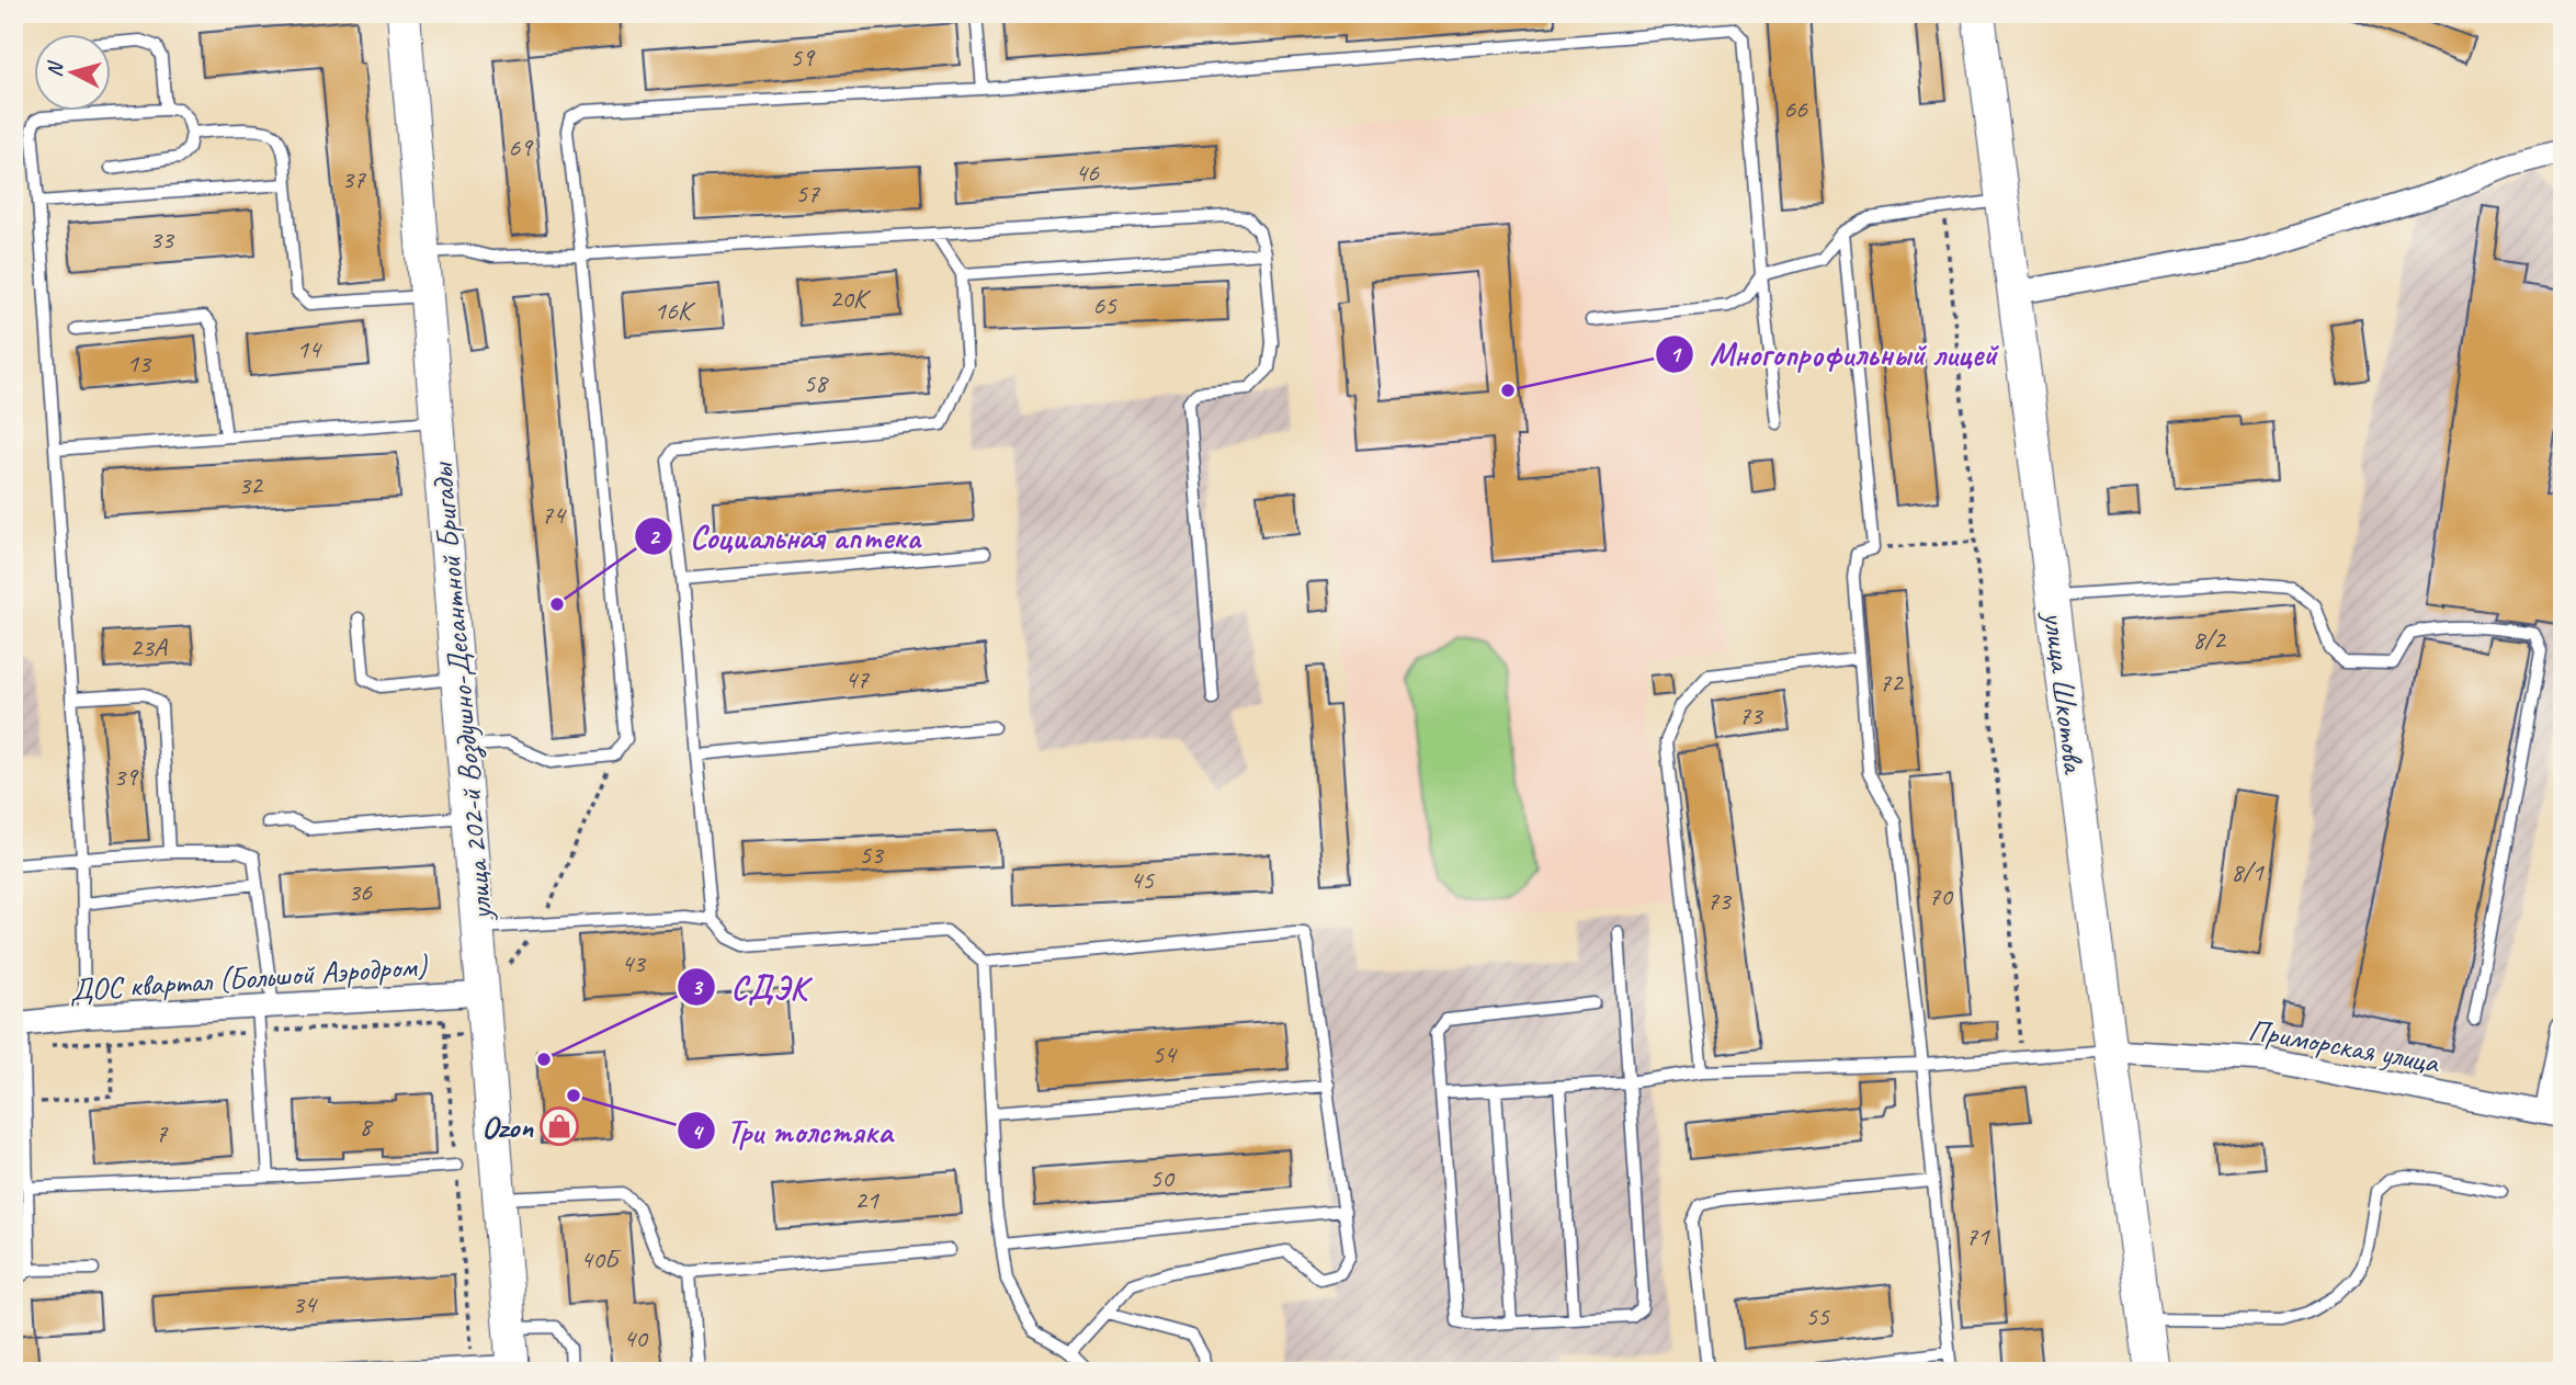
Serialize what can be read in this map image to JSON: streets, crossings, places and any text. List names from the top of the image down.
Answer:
{
  "streets": {
    "street": [
      "улица 202-й Воздушно-Десантной Бригады",
      "улица Шкотова",
      "ДОС квартал (Большой Аэродром)",
      "Приморская улица"
    ]
  },
  "crossings": [
    ["улица 202-й Воздушно-Десантной Бригады", "ДОС квартал (Большой Аэродром)"],
    ["улица Шкотова", "Приморская улица"]
  ],
  "places": {
    "other": [
      "Многопрофильный лицей",
      "Социальная аптека",
      "СДЭК",
      "Три толстяка"
    ],
    "shop": ["Ozon"]
  },
  "house_numbers": [
    "59",
    "66",
    "69",
    "46",
    "37",
    "57",
    "33",
    "20К",
    "65",
    "16К",
    "14",
    "13",
    "58",
    "32",
    "74",
    "8/2",
    "23А",
    "47",
    "72",
    "73",
    "39",
    "53",
    "8/1",
    "45",
    "36",
    "70",
    "73",
    "43",
    "54",
    "8",
    "7",
    "50",
    "21",
    "71",
    "40Б",
    "34",
    "55",
    "40"
  ],
  "north": "left"
}
